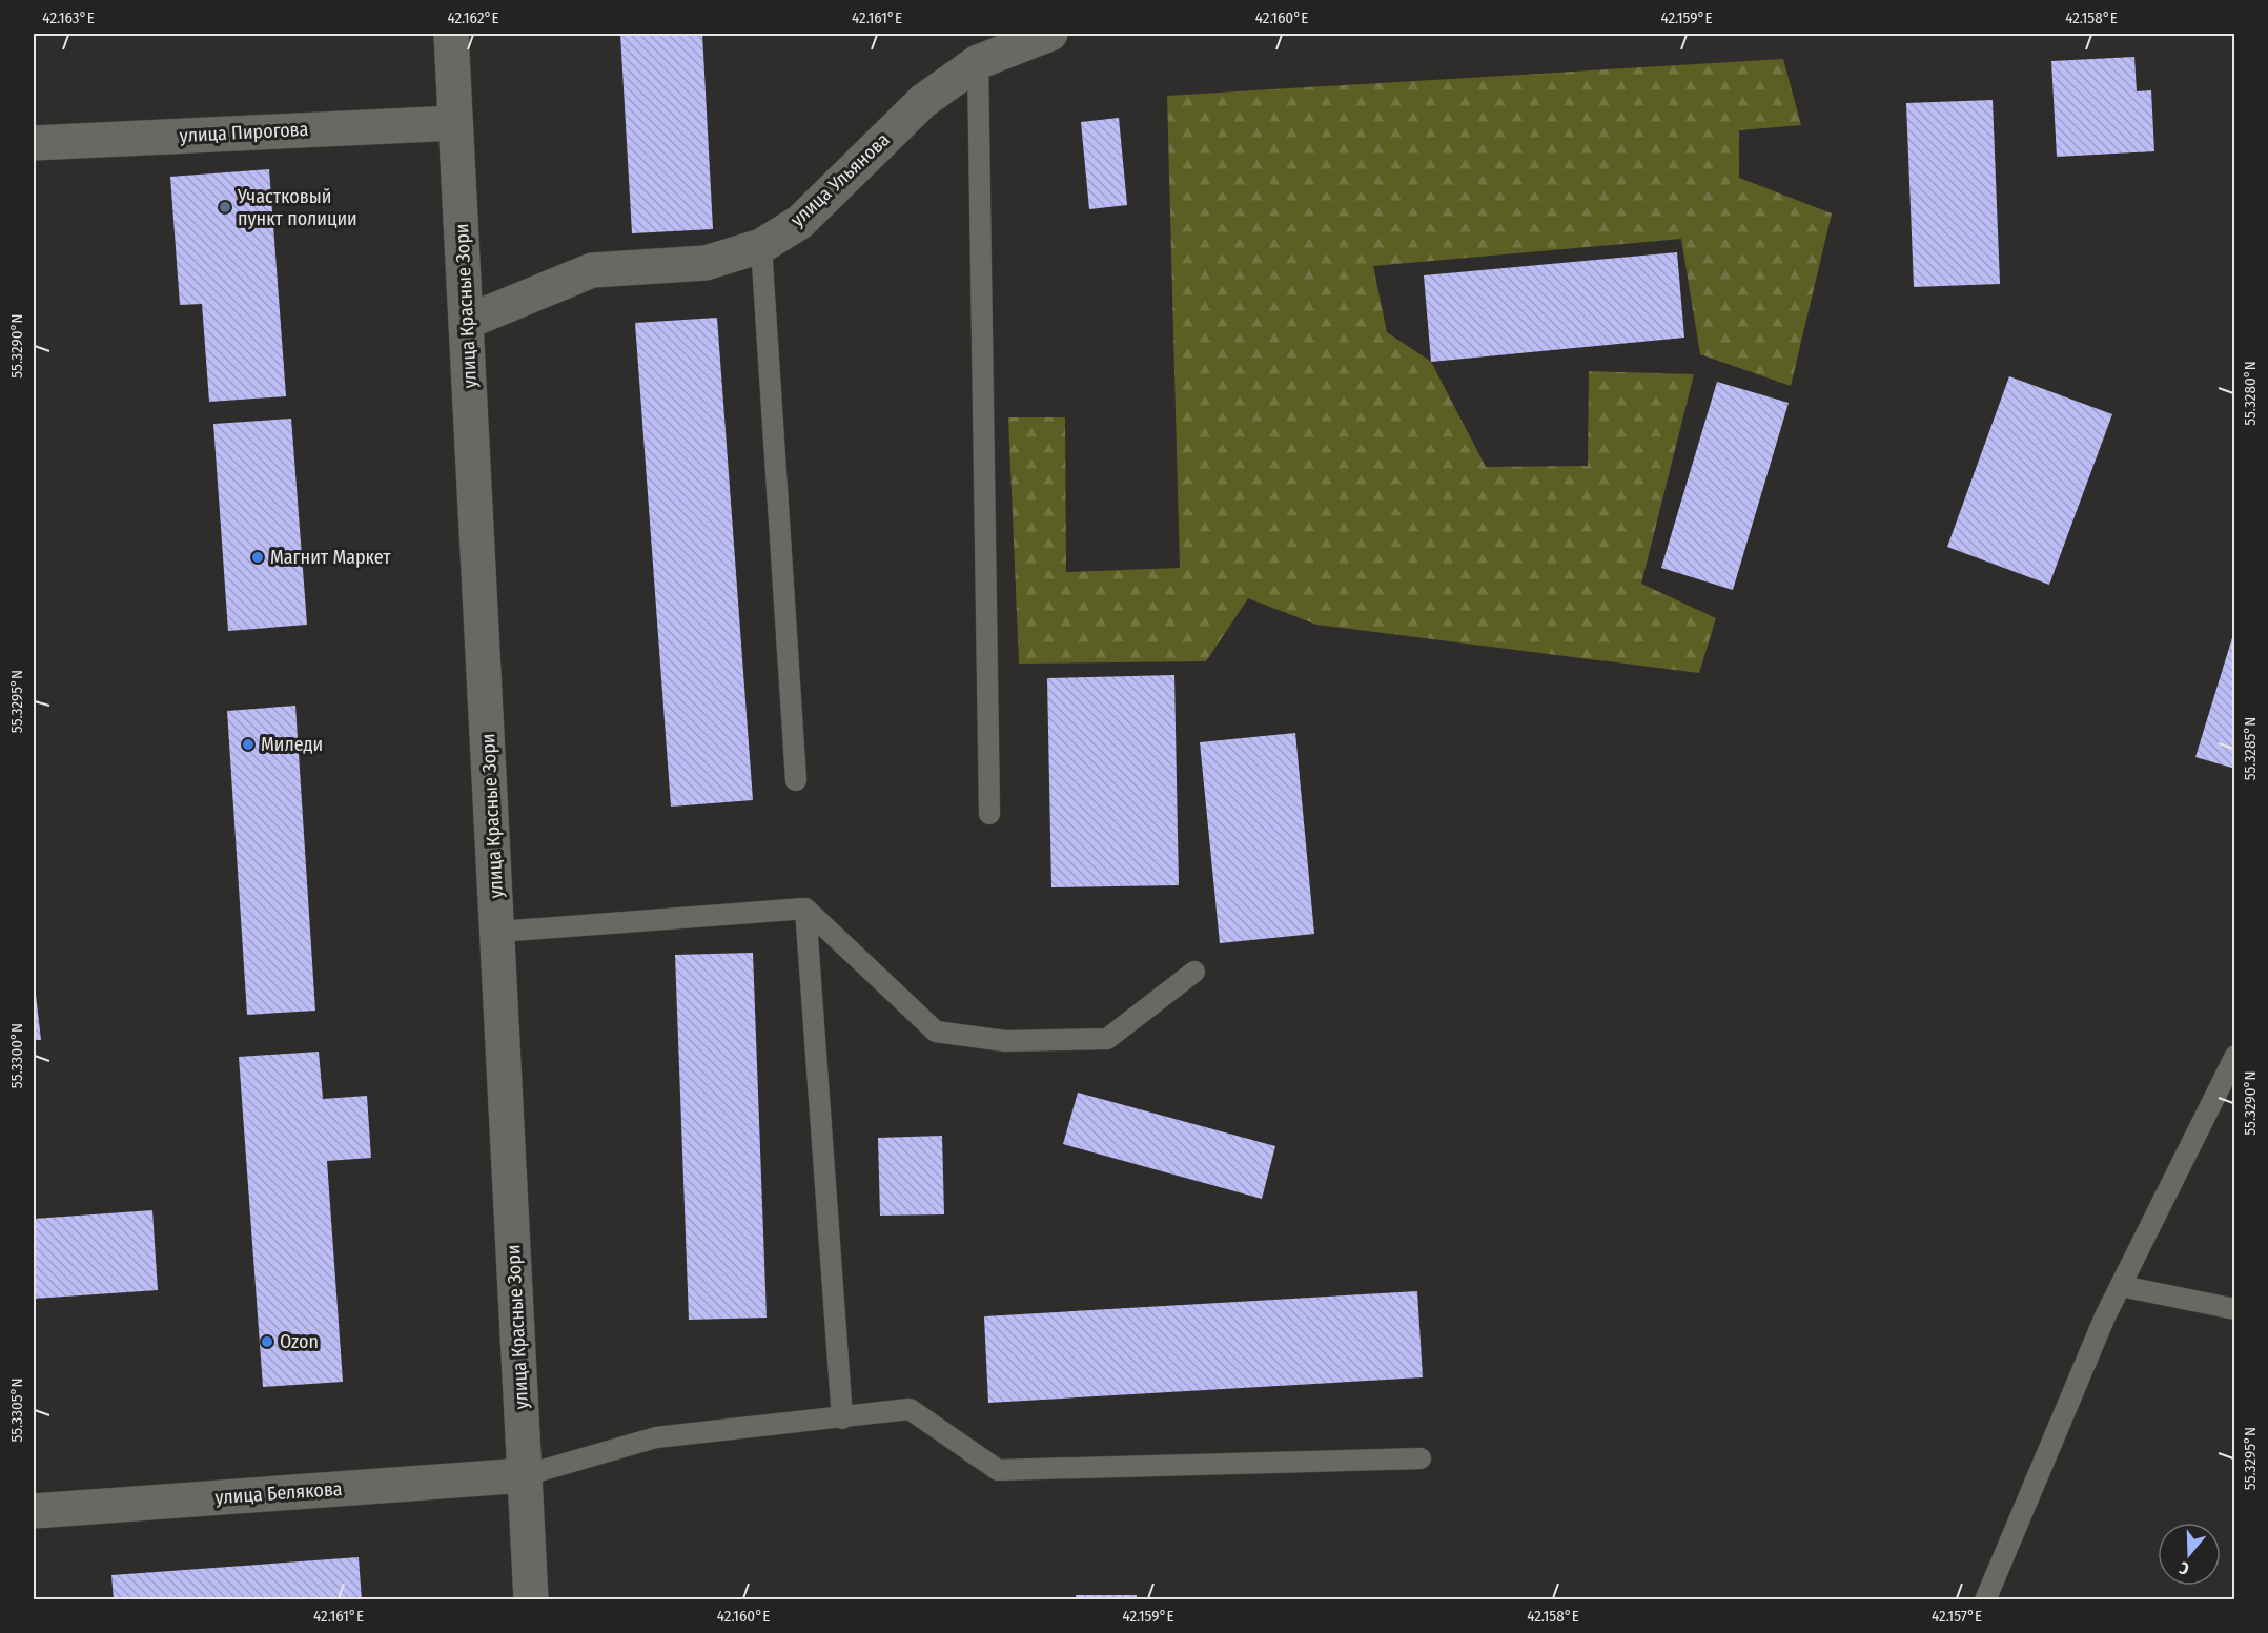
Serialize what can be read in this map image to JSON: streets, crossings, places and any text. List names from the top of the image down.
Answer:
{
  "streets": {
    "street": [
      "улица Пирогова",
      "улица Ульянова",
      "улица Красные Зори",
      "улица Белякова"
    ]
  },
  "crossings": [
    ["улица Пирогова", "улица Красные Зори"],
    ["улица Ульянова", "улица Красные Зори"],
    ["улица Красные Зори", "улица Белякова"]
  ],
  "places": [
    "Участковый пункт полиции",
    "Магнит Маркет",
    "Миледи",
    "Ozon"
  ],
  "north": "bottom",
  "coordinates": [
    "42.163°E",
    "42.162°E",
    "42.161°E",
    "42.160°E",
    "42.159°E",
    "42.158°E",
    "55.3290°N",
    "55.3280°N",
    "55.3295°N",
    "55.3285°N",
    "55.3300°N",
    "55.3305°N",
    "42.157°E"
  ]
}
